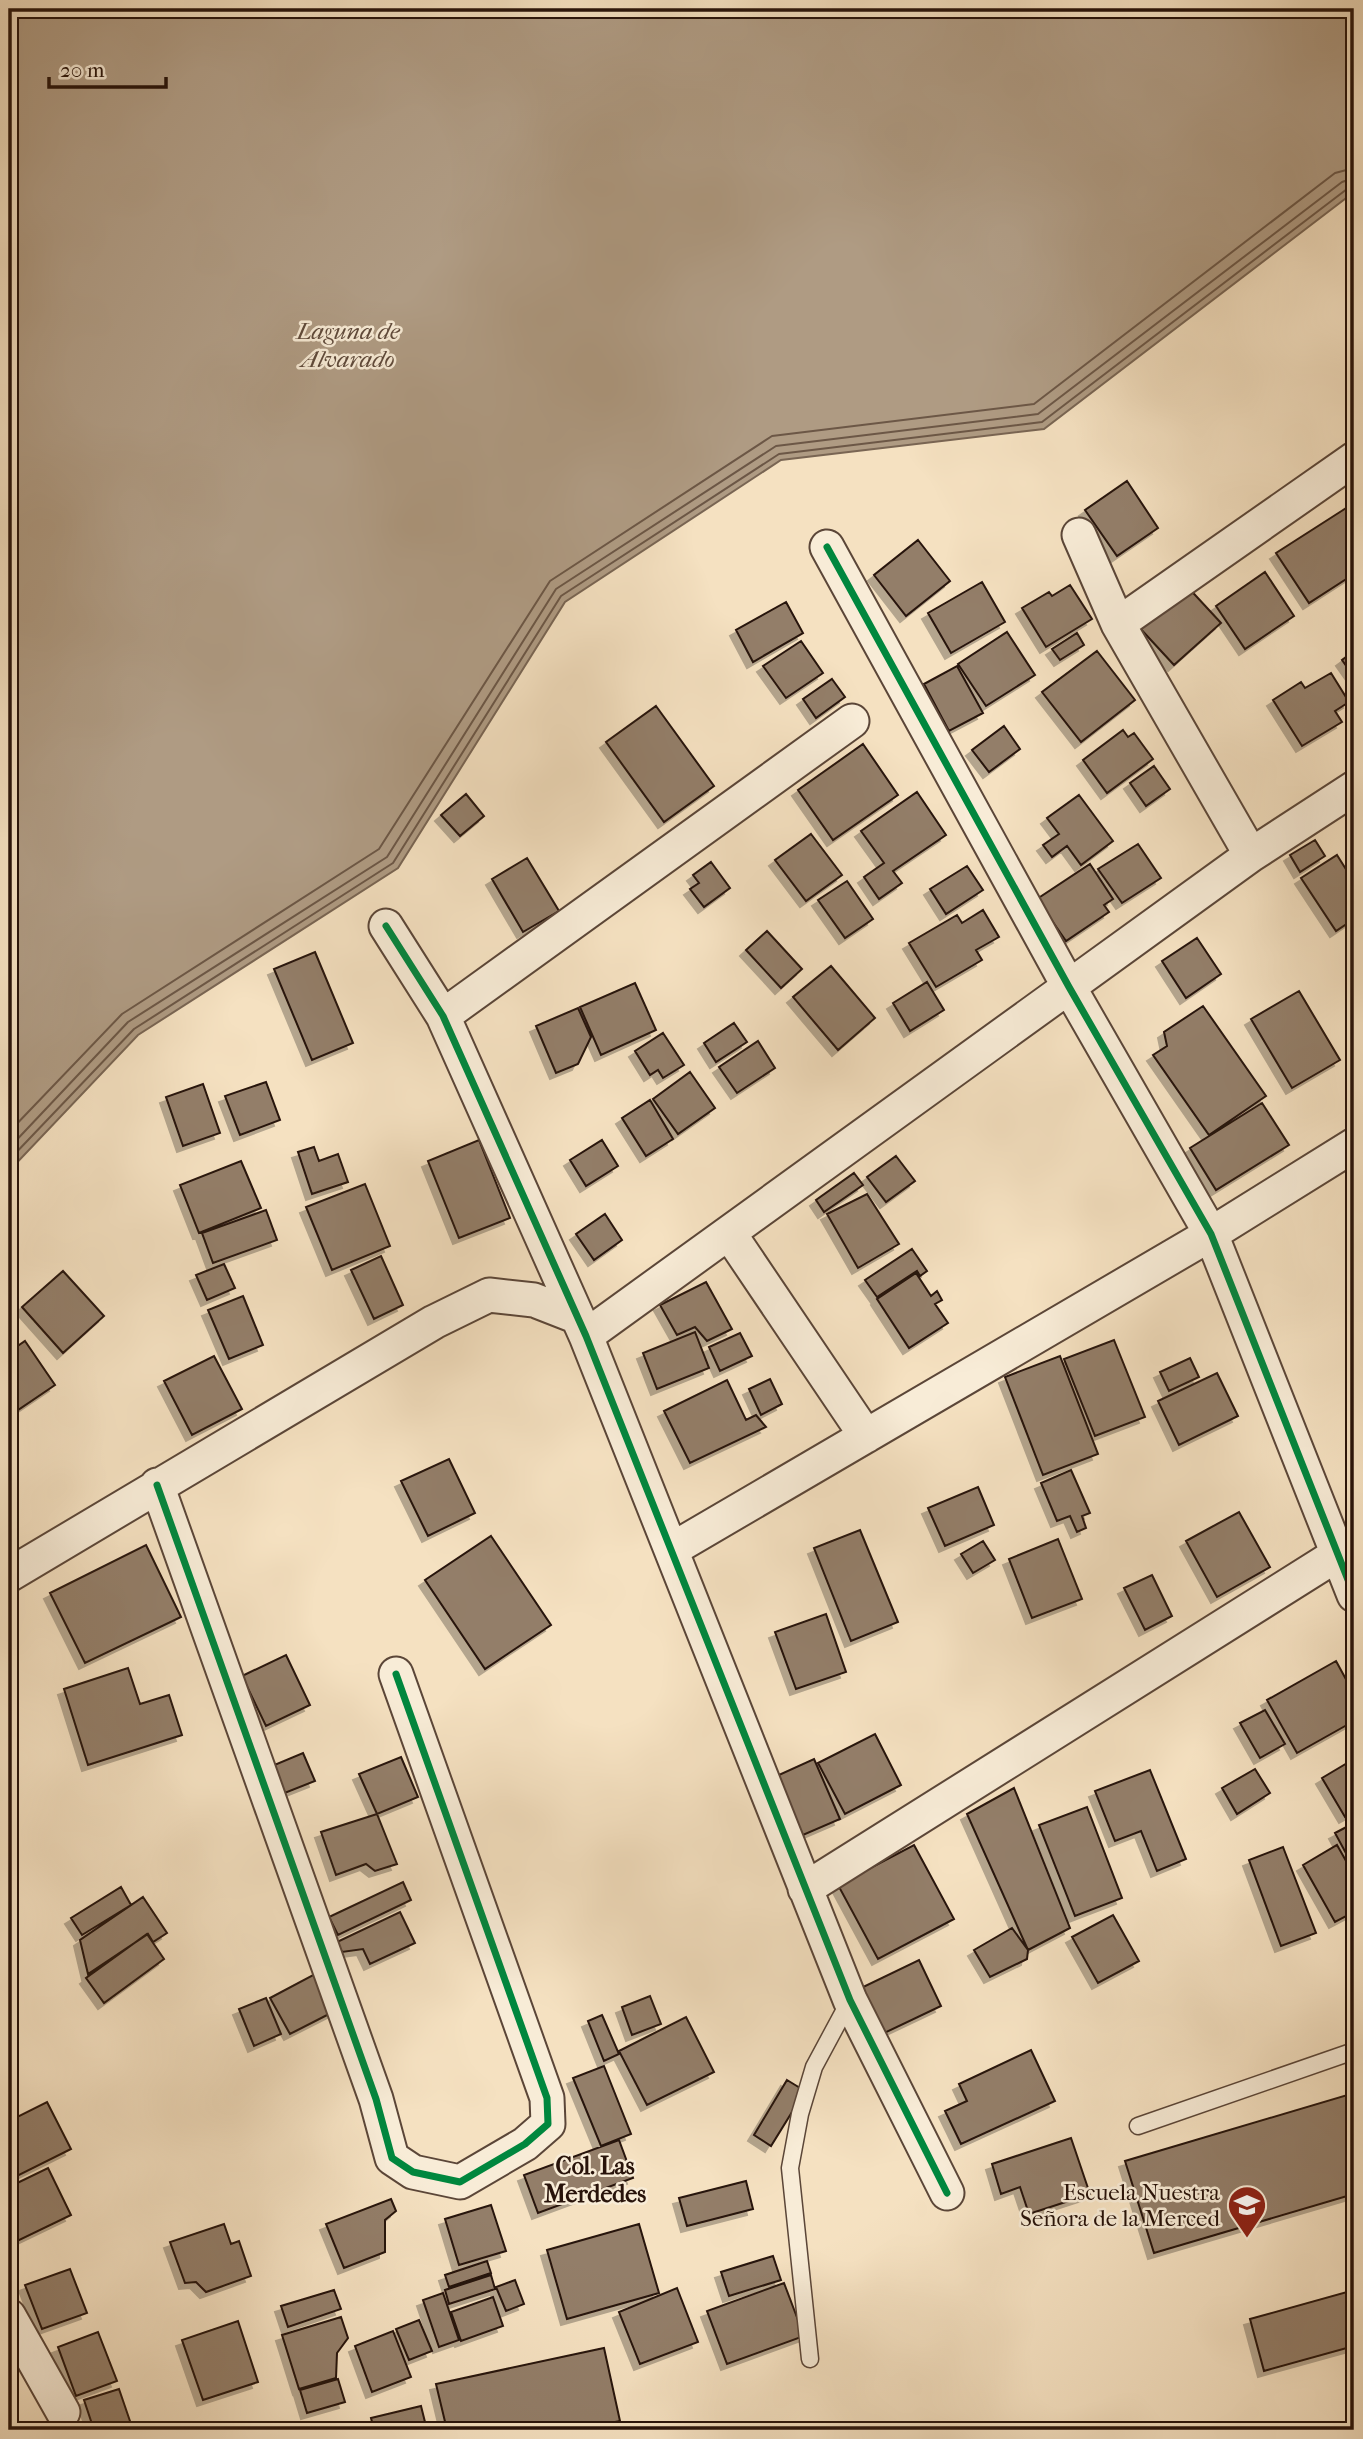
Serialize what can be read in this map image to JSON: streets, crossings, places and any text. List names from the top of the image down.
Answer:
{
  "districts": ["Col. Las Merdedes"],
  "water": ["Laguna de Alvarado"],
  "places": {
    "school or university": ["Escuela Nuestra Señora de la Merced"]
  },
  "scale_bar": "20 m"
}
